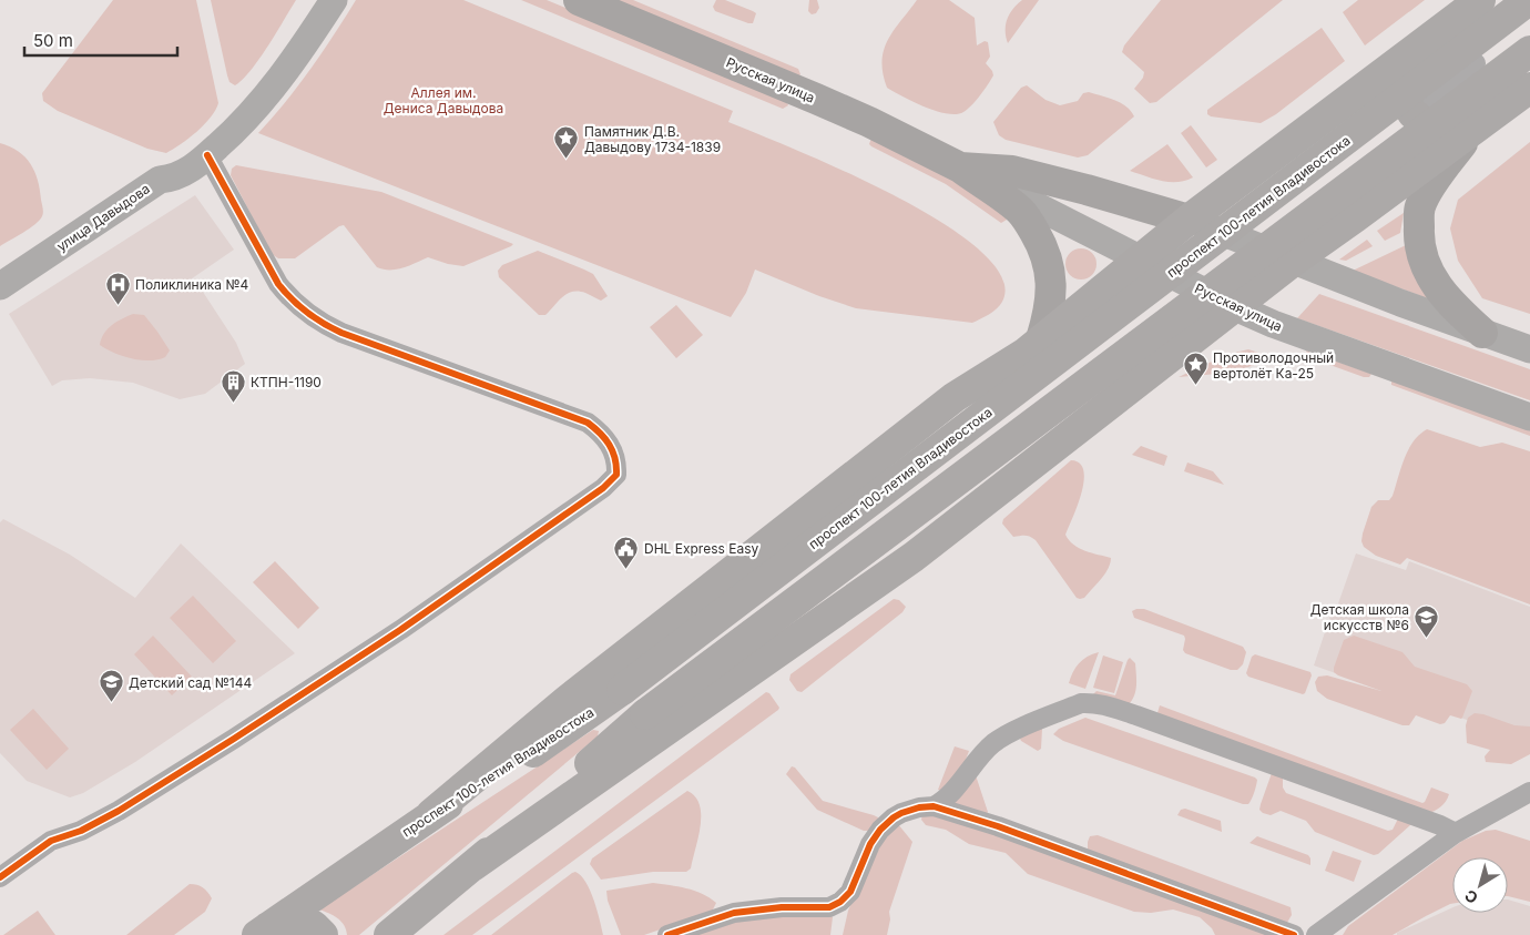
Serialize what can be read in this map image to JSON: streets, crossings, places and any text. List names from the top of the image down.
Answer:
{
  "streets": {
    "highway": ["проспект 100-летия Владивостока"],
    "main road": ["Русская улица", "улица Давыдова"]
  },
  "parks": ["Аллея им. Дениса Давыдова"],
  "places": {
    "place": ["Памятник Д.В. Давыдову 1734-1839", "Противолодочный вертолёт Ка-25"],
    "hospital": ["Поликлиника №4"],
    "building": ["КТПН-1190"],
    "public building": ["DHL Express Easy"],
    "school or university": ["Детская школа искусств №6", "Детский сад №144"]
  },
  "scale_bar": "50 m",
  "north": "bottom left"
}
